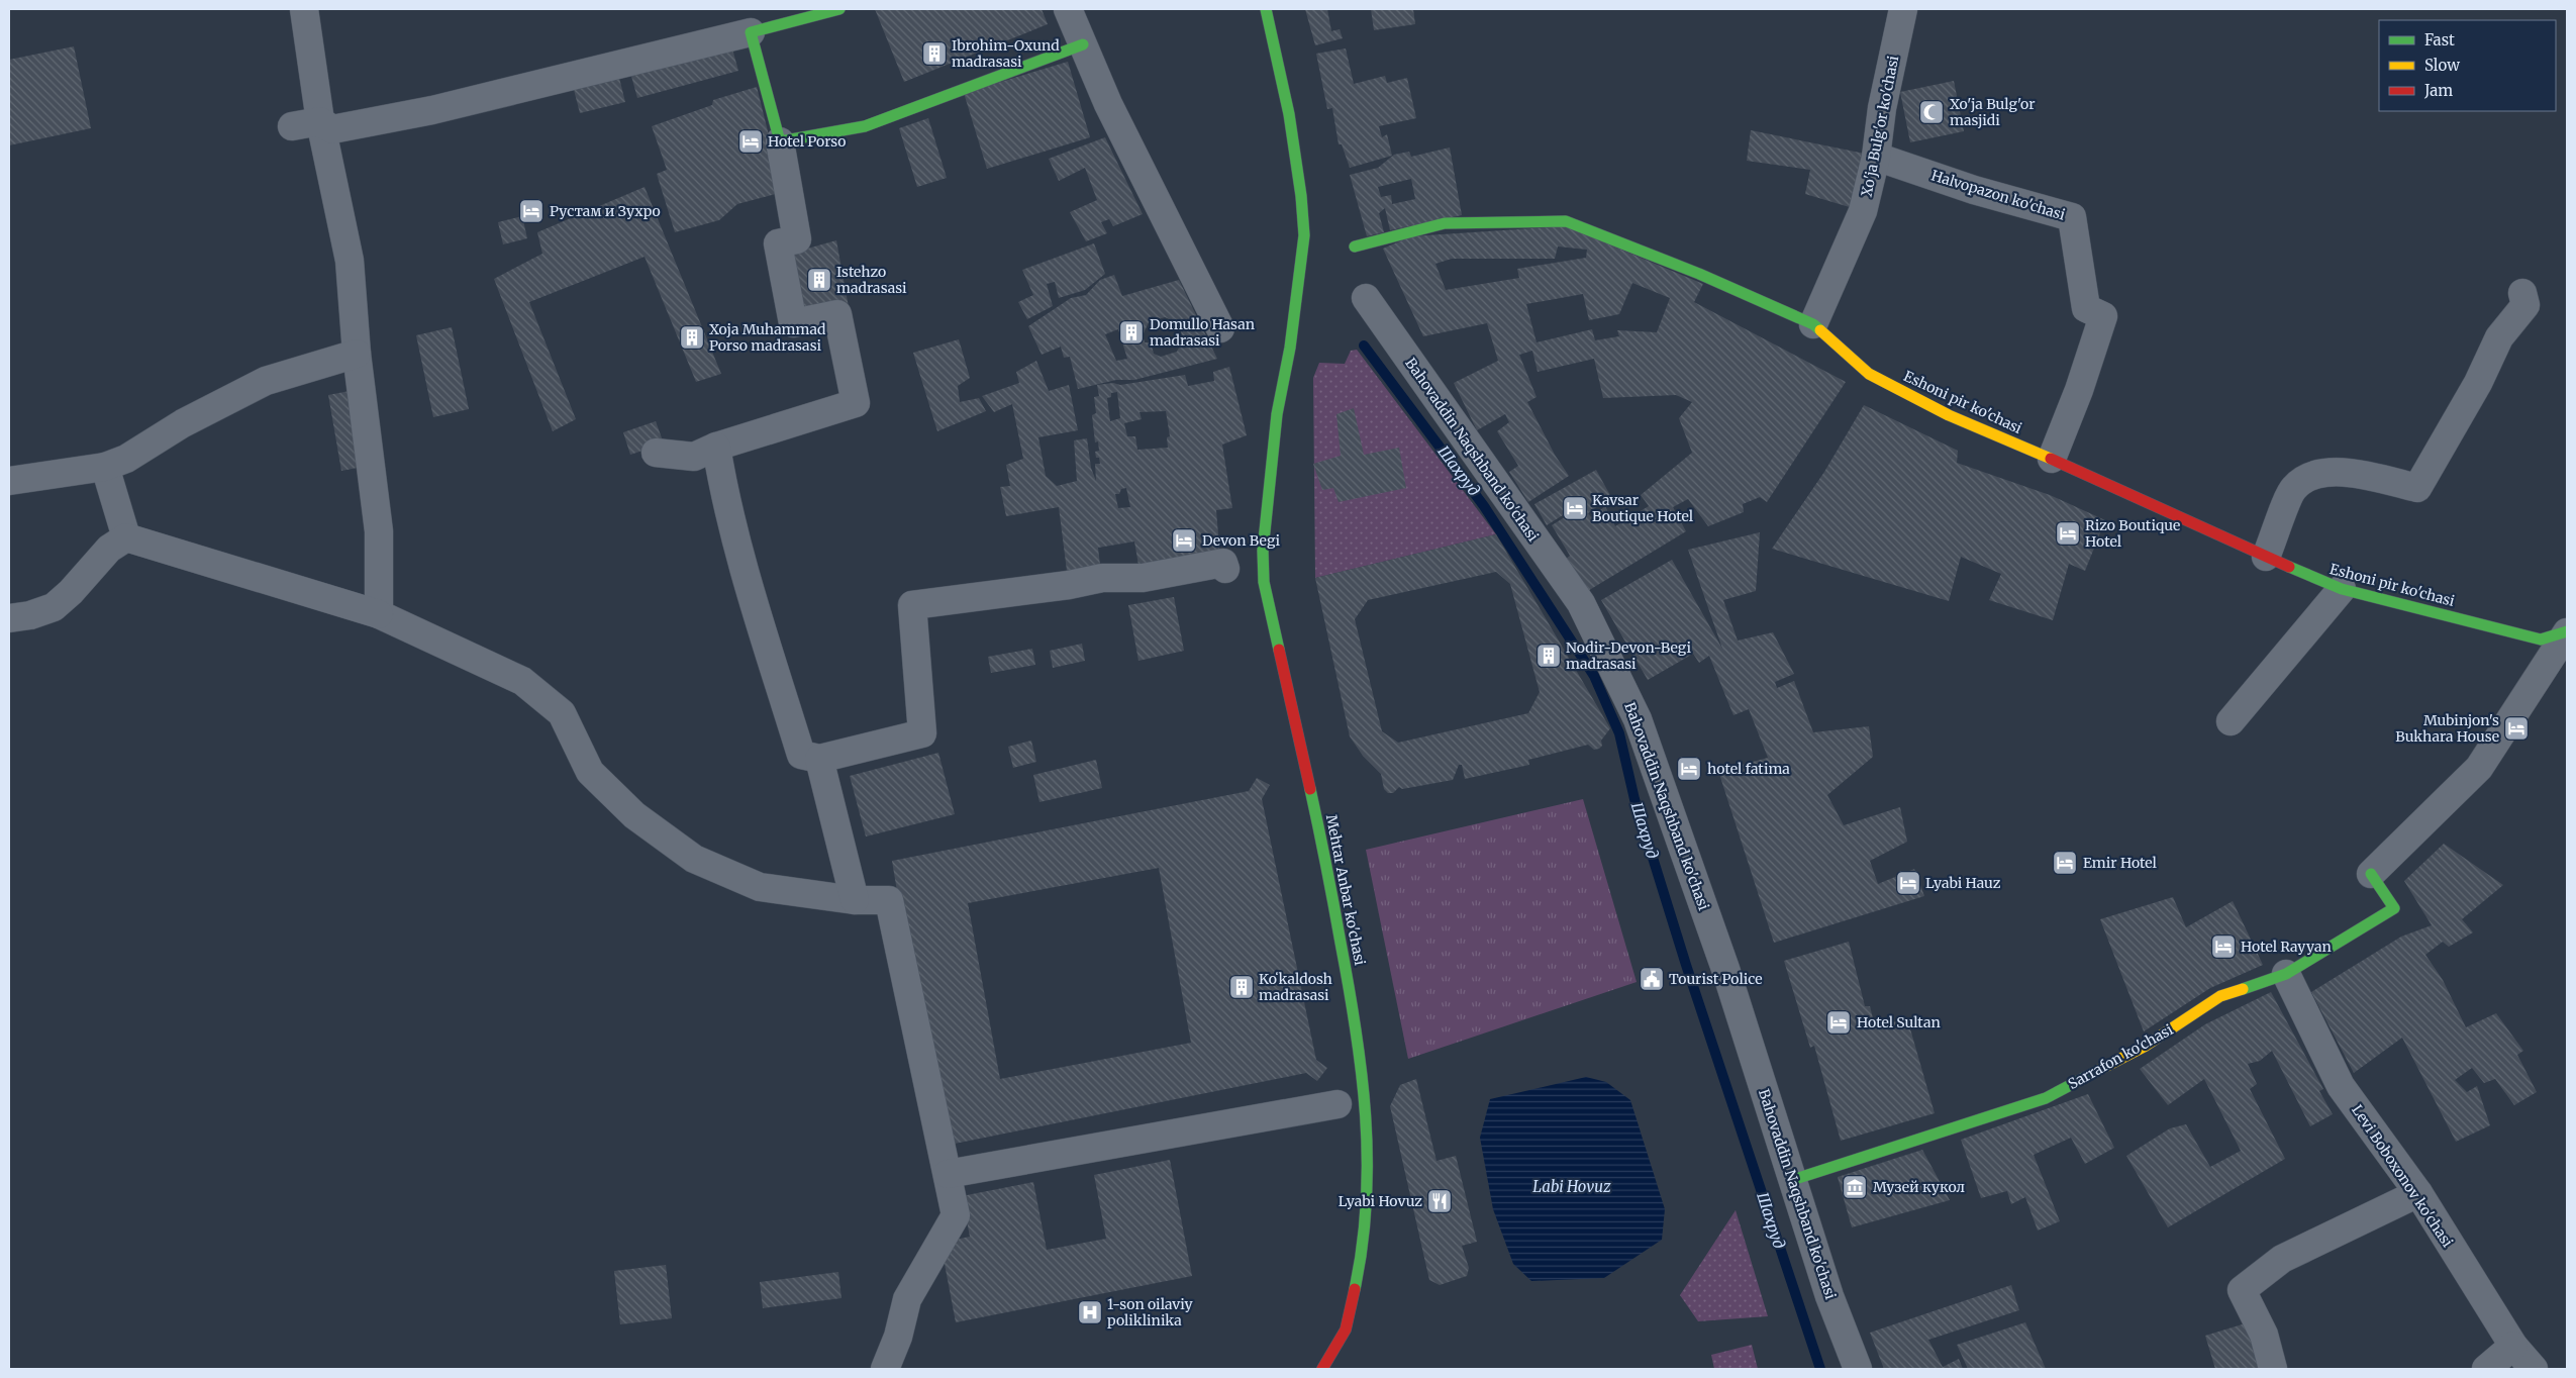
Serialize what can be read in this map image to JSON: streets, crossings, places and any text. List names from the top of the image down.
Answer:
{
  "streets": {
    "street": [
      "Xo'ja Bulg'or ko'chasi",
      "Halvopazon ko'chasi",
      "Eshoni pir ko'chasi",
      "Bahovaddin Naqshband ko'chasi",
      "Mehtar Anbar ko'chasi",
      "Sarrafon ko'chasi",
      "Levi Boboxonov ko'chasi"
    ]
  },
  "crossings": [
    ["Xo'ja Bulg'or ko'chasi", "Halvopazon ko'chasi"],
    ["Xo'ja Bulg'or ko'chasi", "Eshoni pir ko'chasi"],
    ["Halvopazon ko'chasi", "Eshoni pir ko'chasi"],
    ["Bahovaddin Naqshband ko'chasi", "Sarrafon ko'chasi"],
    ["Sarrafon ko'chasi", "Levi Boboxonov ko'chasi"]
  ],
  "water": ["Шахруд", "Labi Hovuz"],
  "places": {
    "building": [
      "Ibrohim-Oxund madrasasi",
      "Istehzo madrasasi",
      "Domullo Hasan madrasasi",
      "Xoja Muhammad Porso madrasasi",
      "Nodir-Devon-Begi madrasasi",
      "Koʻkaldosh madrasasi"
    ],
    "mosque": ["Xo'ja Bulg'or masjidi"],
    "hotel": [
      "Hotel Porso",
      "Рустам и Зухро",
      "Kavsar Boutique Hotel",
      "Rizo Boutique Hotel",
      "Devon Begi",
      "Mubinjon's Bukhara House",
      "hotel fatima",
      "Emir Hotel",
      "Lyabi Hauz",
      "Hotel Rayyan",
      "Hotel Sultan"
    ],
    "public building": ["Tourist Police"],
    "museum": ["Музей кукол"],
    "restaurant": ["Lyabi Hovuz"],
    "hospital": ["1-son oilaviy poliklinika"]
  },
  "legend": ["Fast", "Slow", "Jam"]
}
